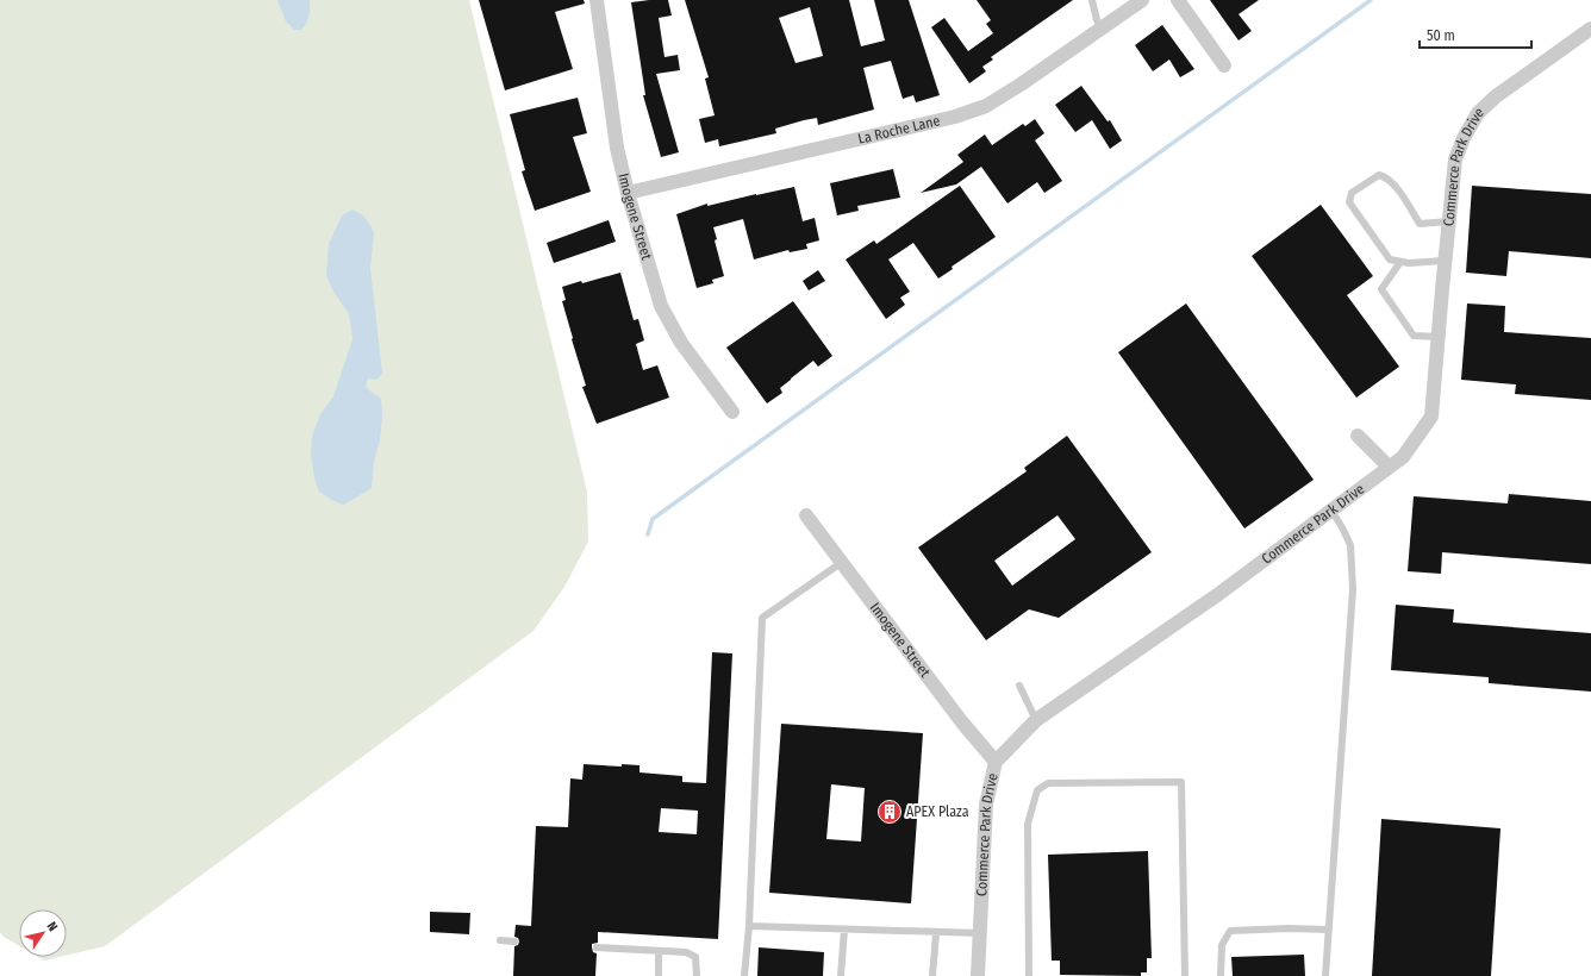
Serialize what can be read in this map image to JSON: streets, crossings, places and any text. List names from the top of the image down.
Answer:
{
  "streets": {
    "street": ["La Roche Lane", "Commerce Park Drive", "Imogene Street"]
  },
  "crossings": [
    ["La Roche Lane", "Imogene Street"],
    ["Commerce Park Drive", "Imogene Street"]
  ],
  "places": {
    "building": ["APEX Plaza"]
  },
  "scale_bar": "50 m",
  "north": "top right"
}
